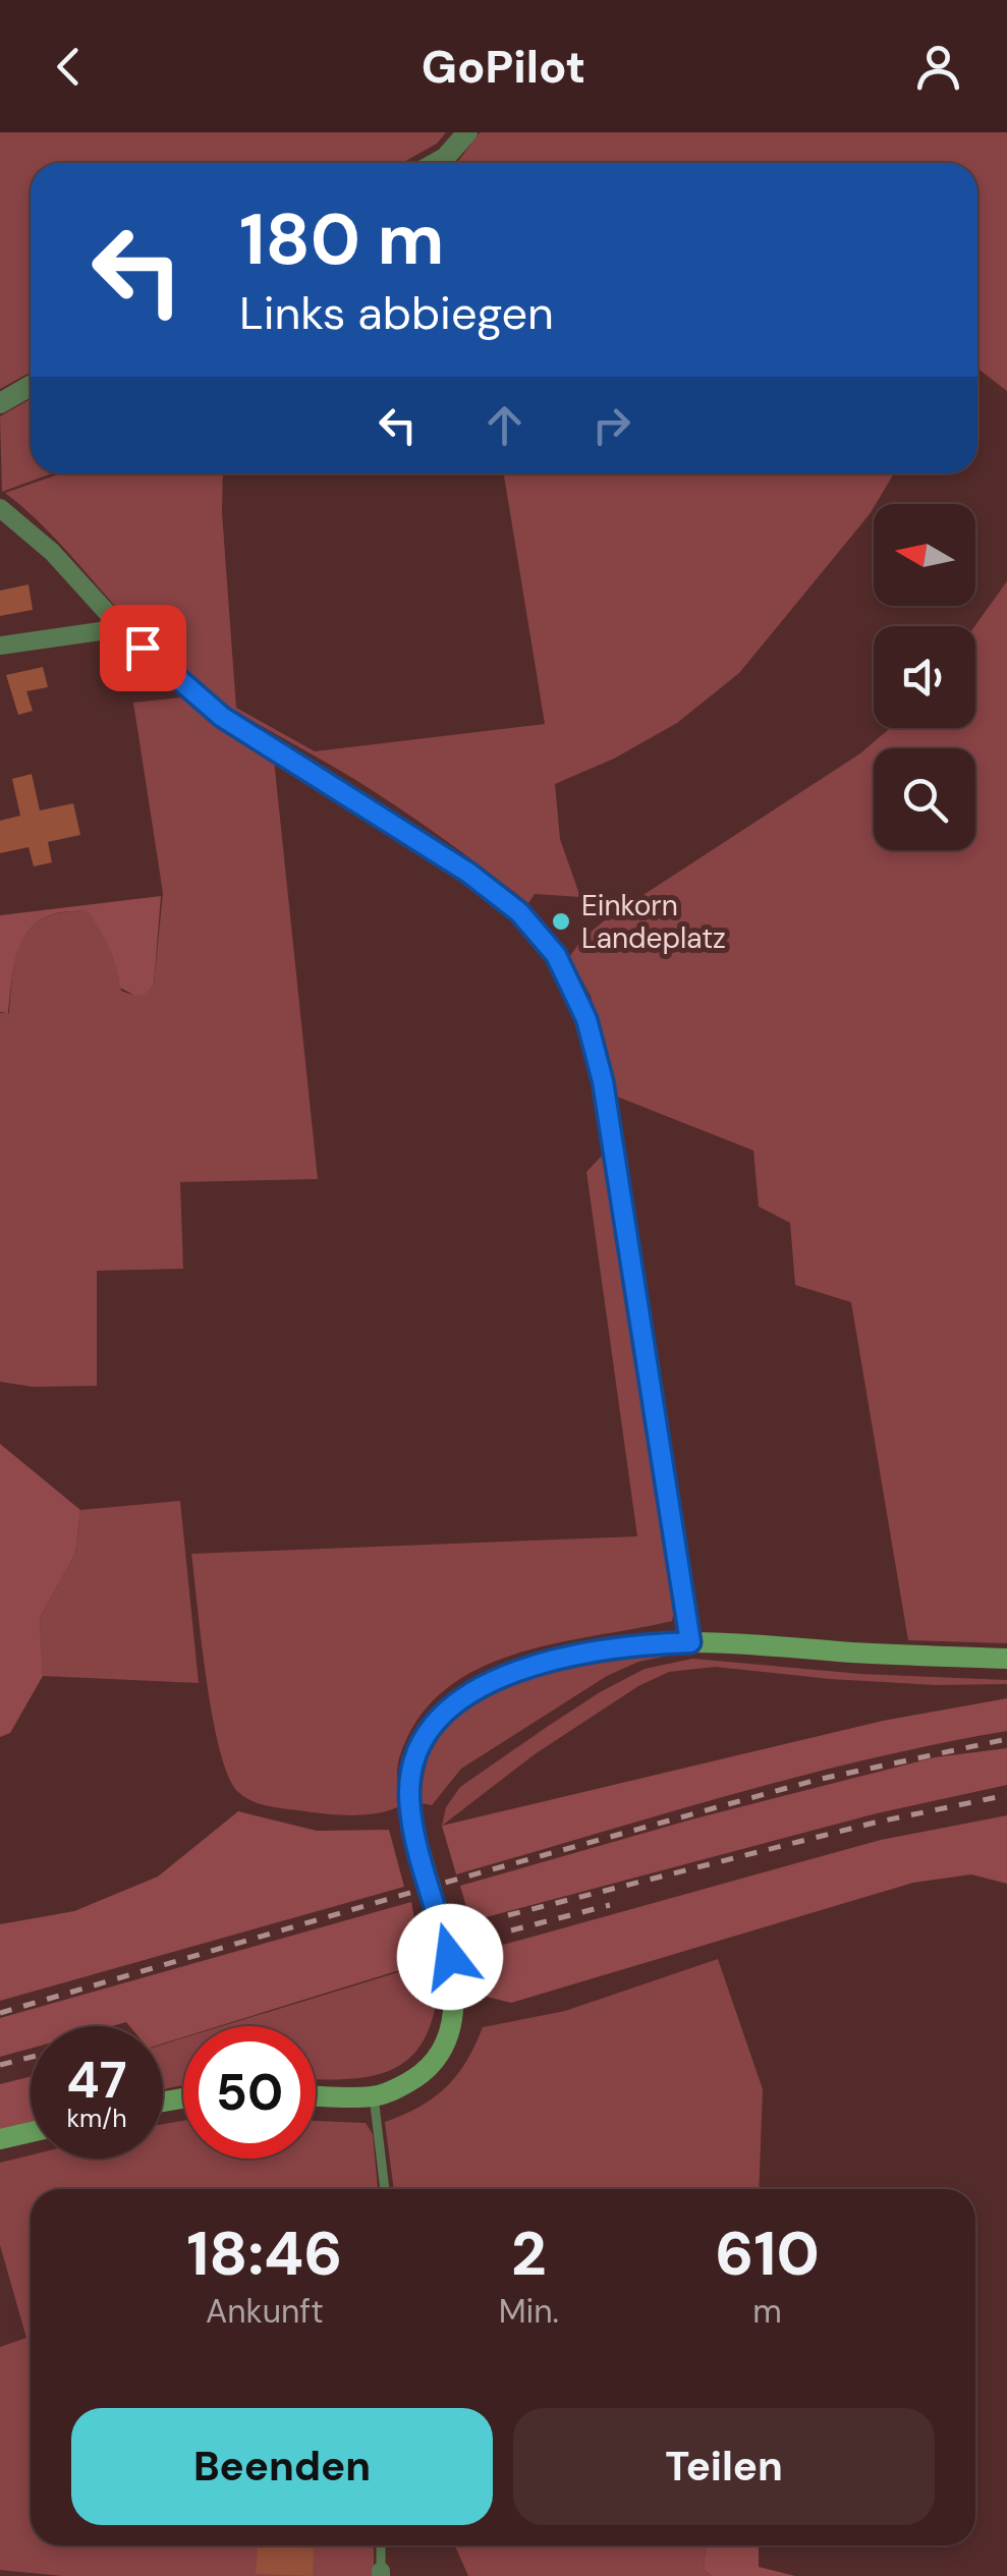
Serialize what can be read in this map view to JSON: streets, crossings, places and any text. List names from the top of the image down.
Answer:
{
  "places": ["Einkorn Landeplatz"],
  "north": "left",
  "page": {
    "header": "GoPilot",
    "turn": ["180 m", "Links abbiegen"],
    "speed": "47 km/h",
    "limit": "50",
    "eta": [
      "18:46",
      "Ankunft",
      "2",
      "Min.",
      "610",
      "m"
    ],
    "buttons": ["Beenden", "Teilen"]
  }
}
